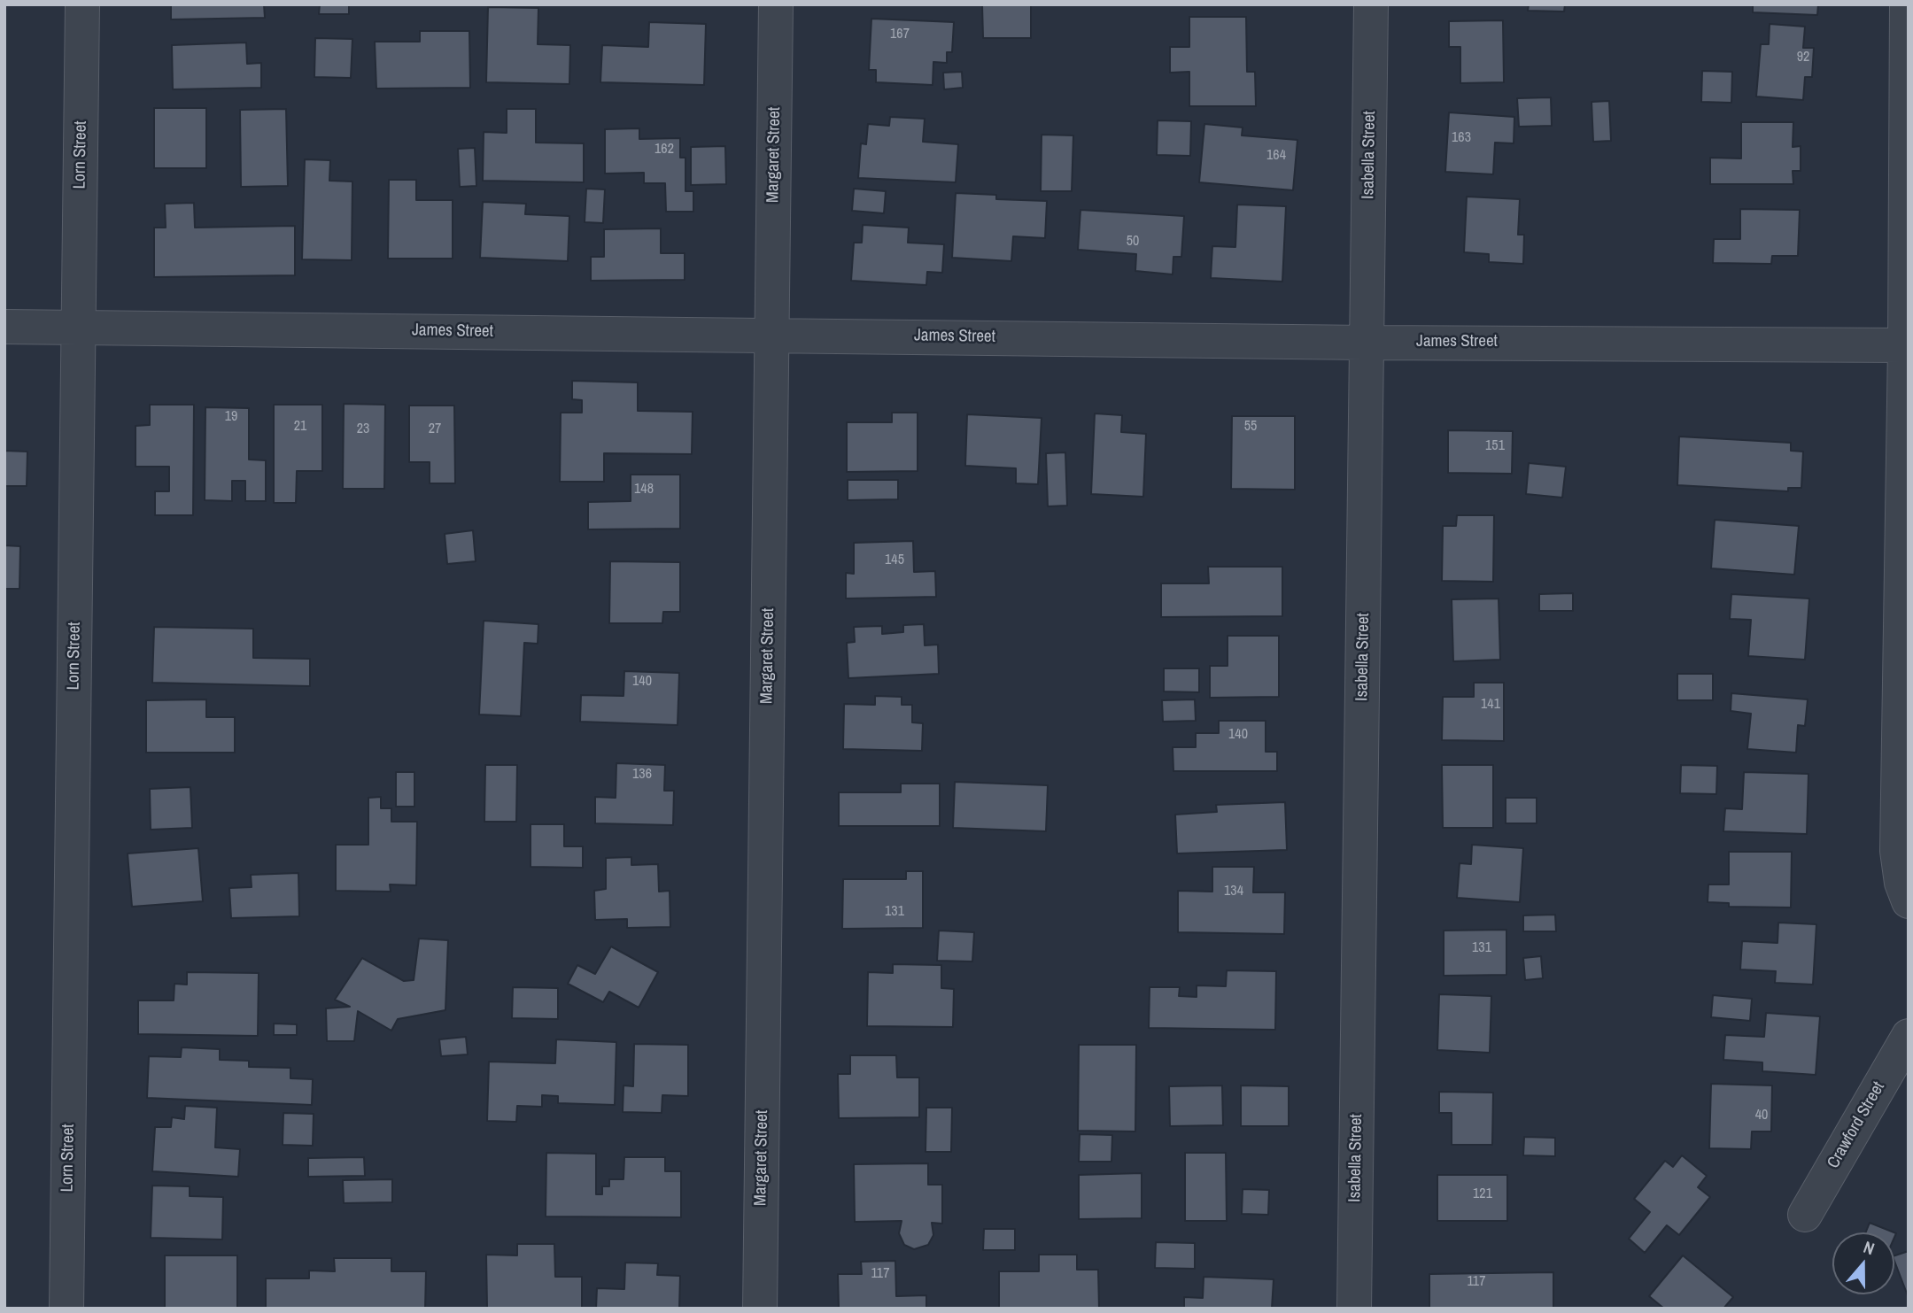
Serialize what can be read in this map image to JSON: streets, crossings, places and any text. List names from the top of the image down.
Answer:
{
  "streets": {
    "street": [
      "Lorn Street",
      "Margaret Street",
      "Isabella Street",
      "James Street",
      "Crawford Street"
    ]
  },
  "crossings": [
    ["Lorn Street", "James Street"],
    ["Margaret Street", "James Street"],
    ["Isabella Street", "James Street"]
  ],
  "house_numbers": [
    "167",
    "92",
    "163",
    "162",
    "164",
    "50",
    "19",
    "21",
    "55",
    "23",
    "27",
    "151",
    "148",
    "145",
    "140",
    "141",
    "140",
    "136",
    "134",
    "131",
    "131",
    "40",
    "121",
    "117",
    "117"
  ],
  "north": "top"
}
